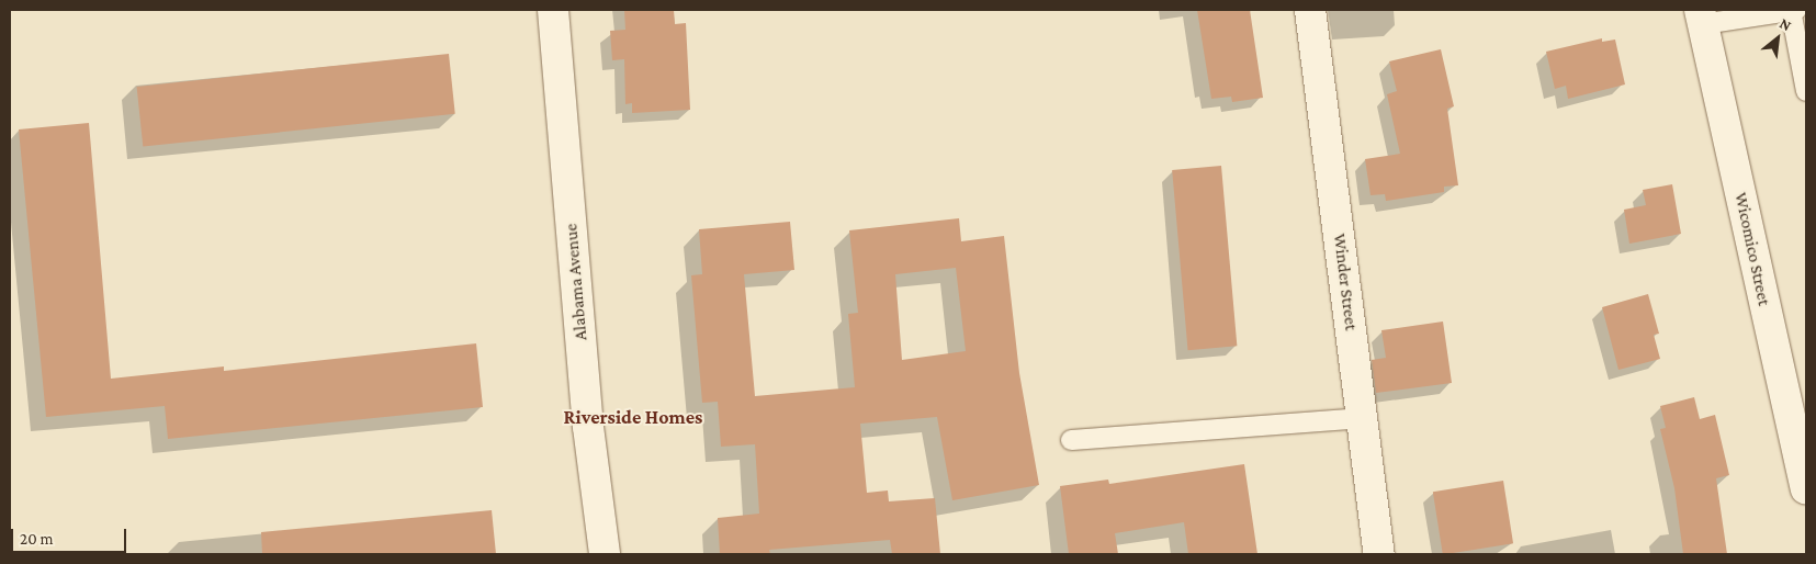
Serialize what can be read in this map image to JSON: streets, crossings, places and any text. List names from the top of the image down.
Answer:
{
  "streets": {
    "street": ["Wicomico Street", "Alabama Avenue", "Winder Street"]
  },
  "districts": ["Riverside Homes"],
  "scale_bar": "20 m",
  "north": "top right"
}
